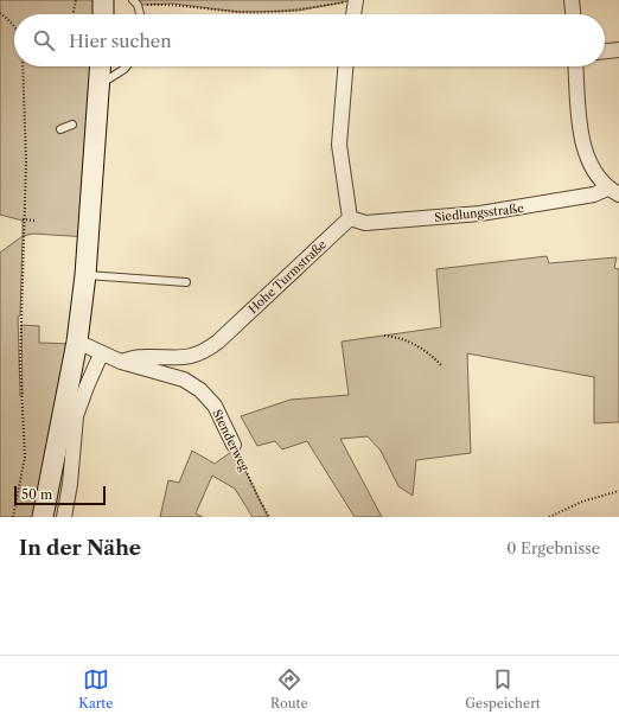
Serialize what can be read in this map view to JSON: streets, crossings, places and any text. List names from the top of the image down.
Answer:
{
  "streets": {
    "street": ["Siedlungsstraße", "Hohe Turmstraße", "Stenderweg"]
  },
  "crossings": [
    ["Siedlungsstraße", "Hohe Turmstraße"],
    ["Hohe Turmstraße", "Stenderweg"]
  ],
  "scale_bar": "50 m",
  "page": {
    "search": "Hier suchen",
    "scale": "50 m",
    "heading": ["In der Nähe", "0 Ergebnisse"],
    "nav": ["Karte", "Route", "Gespeichert"]
  }
}
